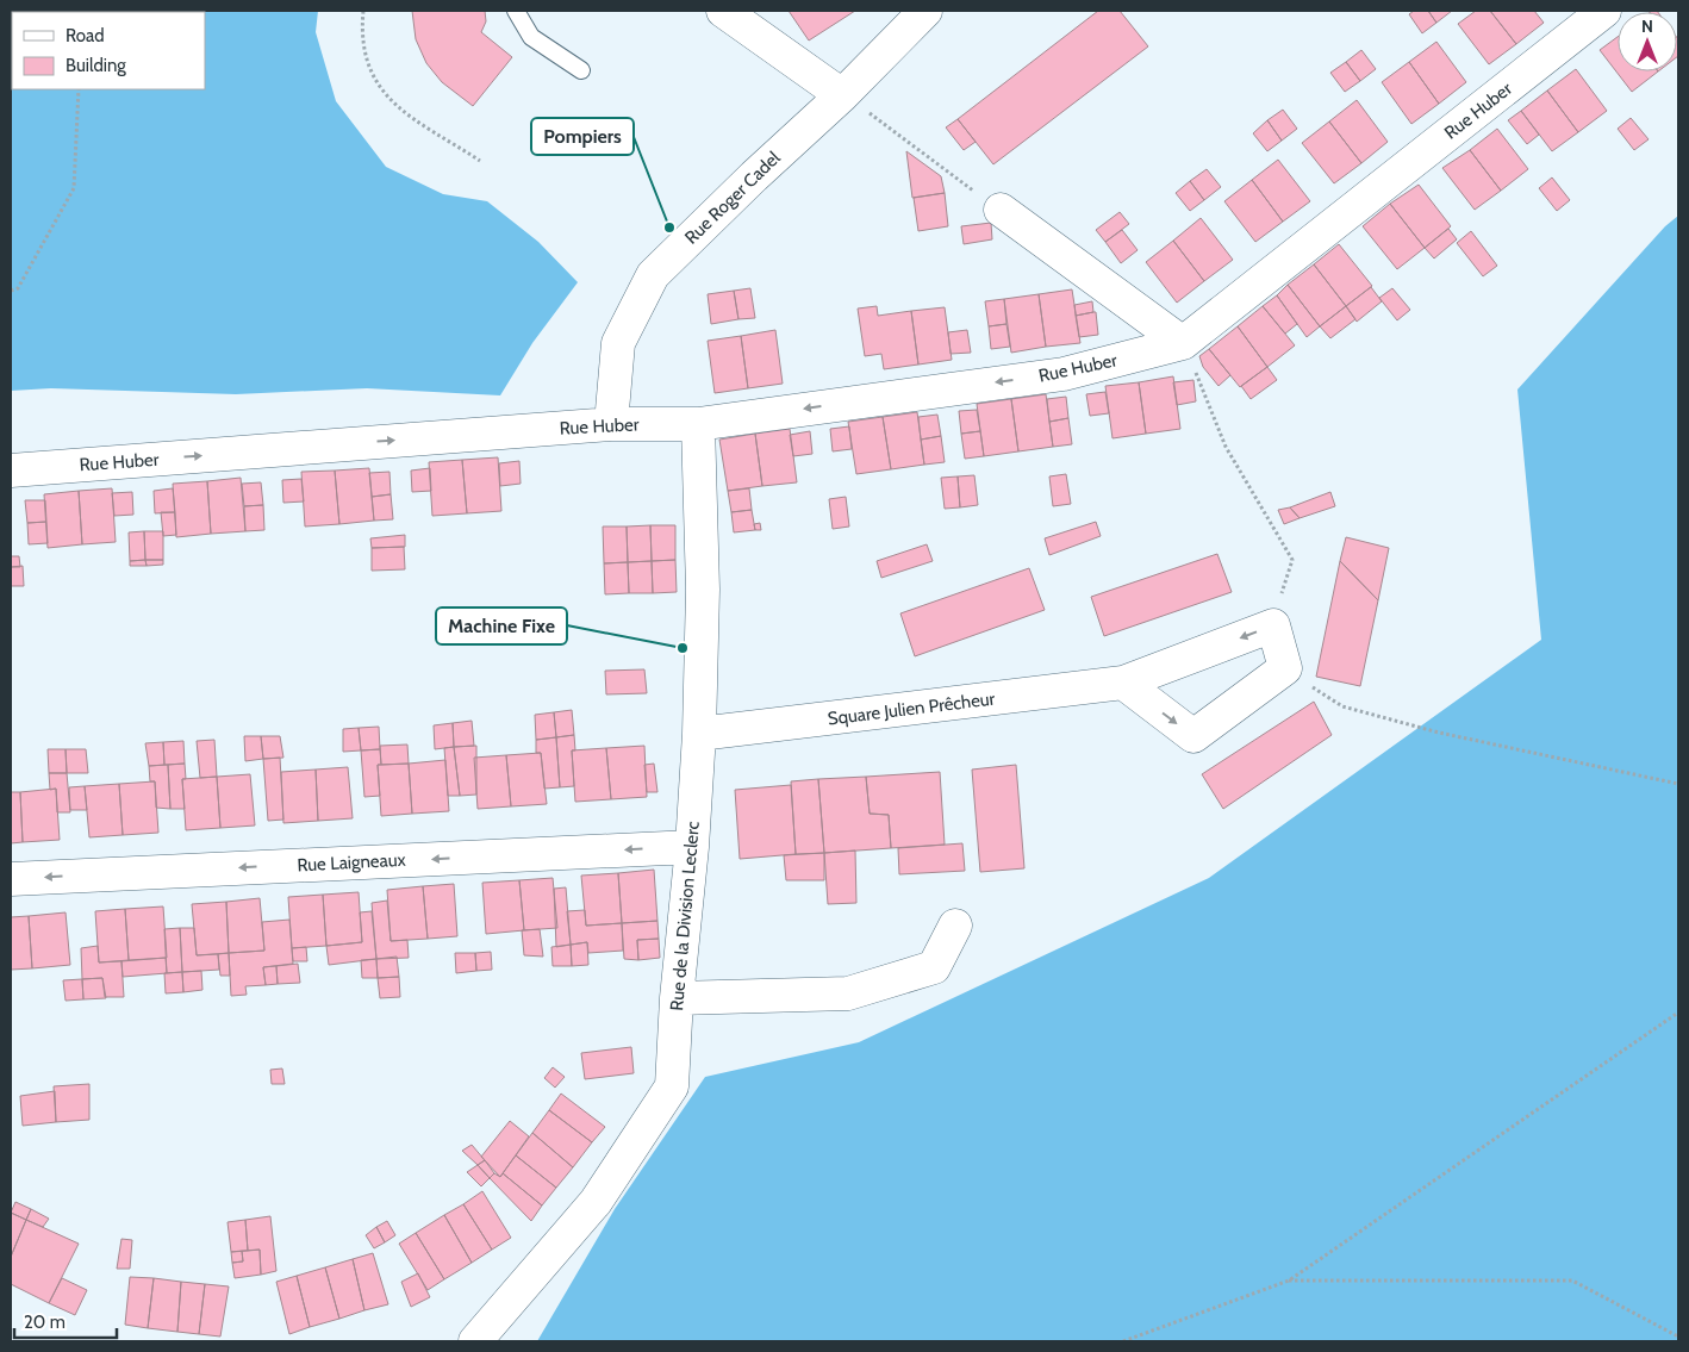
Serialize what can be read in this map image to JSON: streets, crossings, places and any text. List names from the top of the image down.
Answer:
{
  "streets": {
    "street": [
      "Rue Huber",
      "Rue Roger Cadel",
      "Square Julien Prêcheur",
      "Rue Laigneaux",
      "Rue de la Division Leclerc"
    ]
  },
  "crossings": [
    ["Rue Huber", "Rue Roger Cadel"],
    ["Rue Huber", "Rue de la Division Leclerc"],
    ["Square Julien Prêcheur", "Rue de la Division Leclerc"],
    ["Rue Laigneaux", "Rue de la Division Leclerc"]
  ],
  "one_way": ["Rue Laigneaux"],
  "places": ["Pompiers", "Machine Fixe"],
  "legend": ["Road", "Building"],
  "scale_bar": "20 m",
  "north": "top"
}
